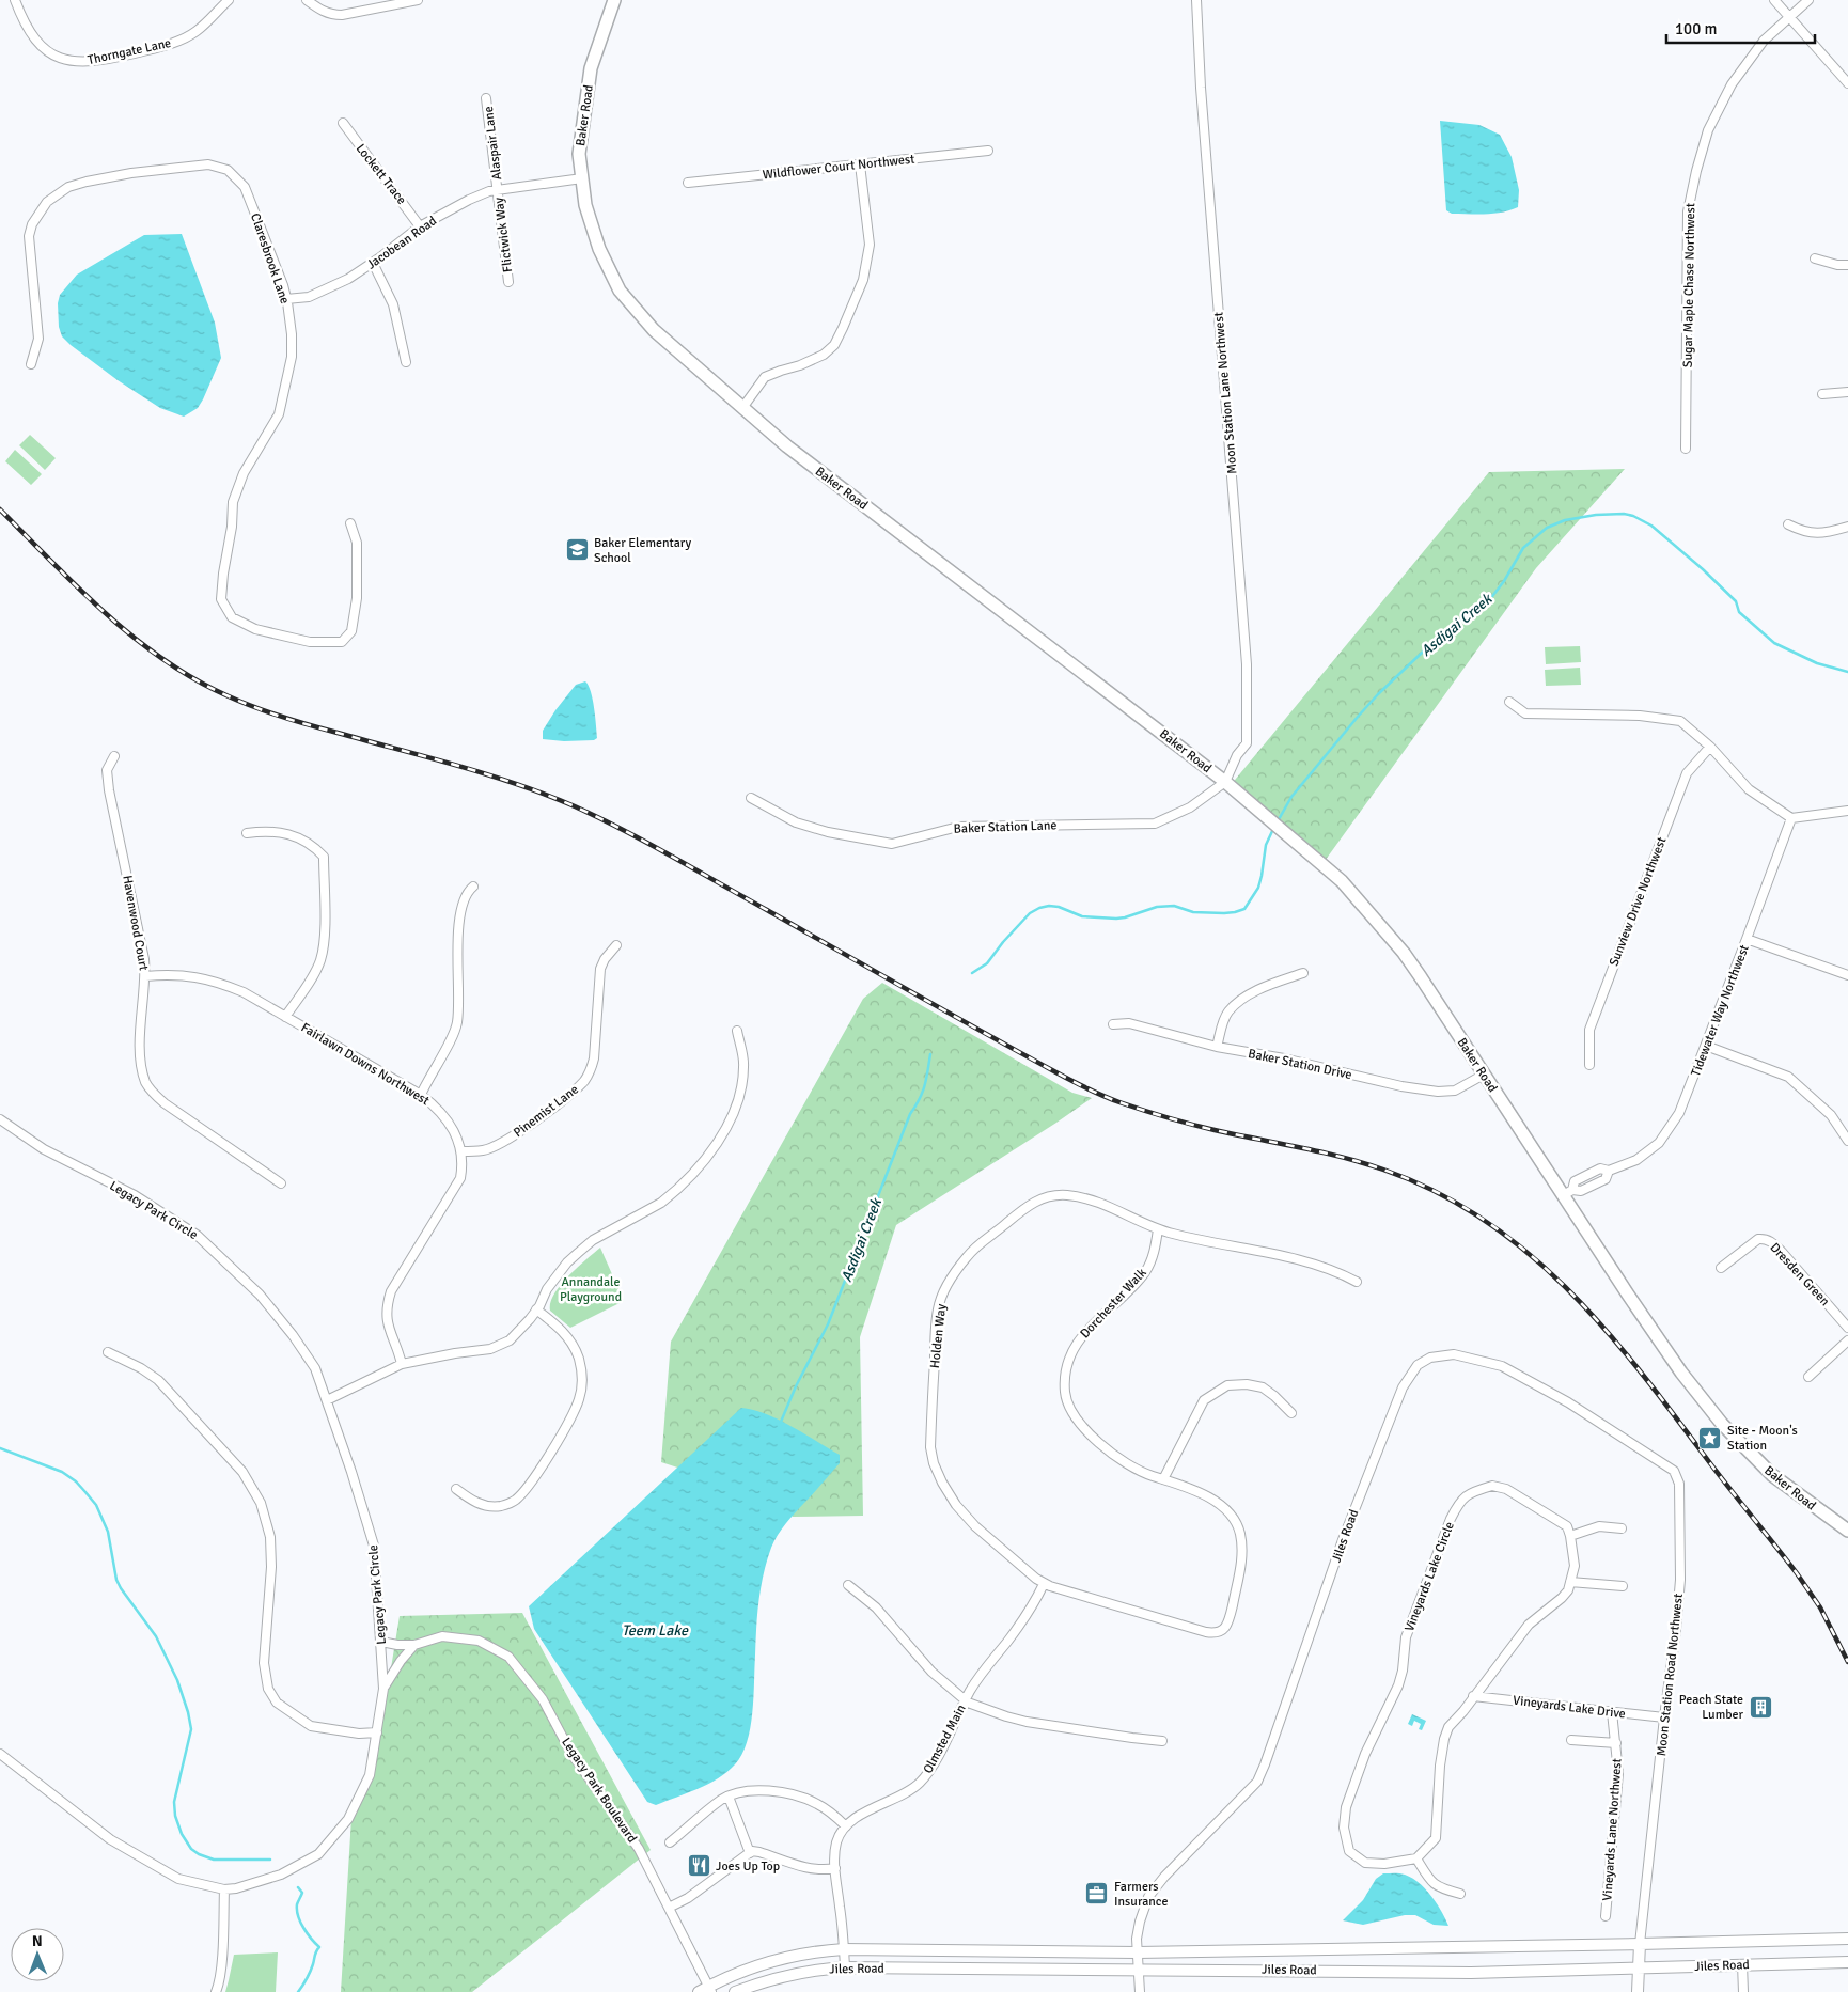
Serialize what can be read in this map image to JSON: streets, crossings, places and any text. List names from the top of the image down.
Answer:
{
  "streets": {
    "main road": ["Baker Road"],
    "street": [
      "Thorngate Lane",
      "Alaspair Lane",
      "Wildflower Court Northwest",
      "Lockett Trace",
      "Flictwick Way",
      "Jacobean Road",
      "Claresbrook Lane",
      "Sugar Maple Chase Northwest",
      "Moon Station Lane Northwest",
      "Baker Station Lane",
      "Sunview Drive Northwest",
      "Havenwood Court",
      "Tidewater Way Northwest",
      "Fairlawn Downs Northwest",
      "Baker Station Drive",
      "Pinemist Lane",
      "Legacy Park Circle",
      "Dresden Green",
      "Dorchester Walk",
      "Holden Way",
      "Jiles Road",
      "Vineyards Lake Circle",
      "Moon Station Road Northwest",
      "Vineyards Lake Drive",
      "Olmsted Main",
      "Legacy Park Boulevard",
      "Vineyards Lane Northwest"
    ]
  },
  "crossings": [
    ["Baker Road", "Jacobean Road"],
    ["Baker Road", "Moon Station Lane Northwest"],
    ["Baker Road", "Baker Station Lane"],
    ["Baker Road", "Tidewater Way Northwest"],
    ["Baker Road", "Baker Station Drive"],
    ["Alaspair Lane", "Flictwick Way"],
    ["Alaspair Lane", "Jacobean Road"],
    ["Lockett Trace", "Jacobean Road"],
    ["Flictwick Way", "Jacobean Road"],
    ["Jacobean Road", "Claresbrook Lane"],
    ["Moon Station Lane Northwest", "Baker Station Lane"],
    ["Havenwood Court", "Fairlawn Downs Northwest"],
    ["Fairlawn Downs Northwest", "Pinemist Lane"],
    ["Legacy Park Circle", "Legacy Park Boulevard"],
    ["Dorchester Walk", "Holden Way"],
    ["Holden Way", "Olmsted Main"],
    ["Jiles Road", "Moon Station Road Northwest"],
    ["Jiles Road", "Olmsted Main"],
    ["Jiles Road", "Legacy Park Boulevard"],
    ["Moon Station Road Northwest", "Vineyards Lake Drive"],
    ["Vineyards Lake Drive", "Vineyards Lane Northwest"]
  ],
  "water": ["Asdigai Creek", "Teem Lake"],
  "parks": ["Annandale Playground"],
  "places": {
    "school or university": ["Baker Elementary School"],
    "place": ["Site - Moon's Station"],
    "building": ["Peach State Lumber"],
    "restaurant": ["Joes Up Top"],
    "office": ["Farmers Insurance"]
  },
  "scale_bar": "100 m",
  "north": "top"
}
